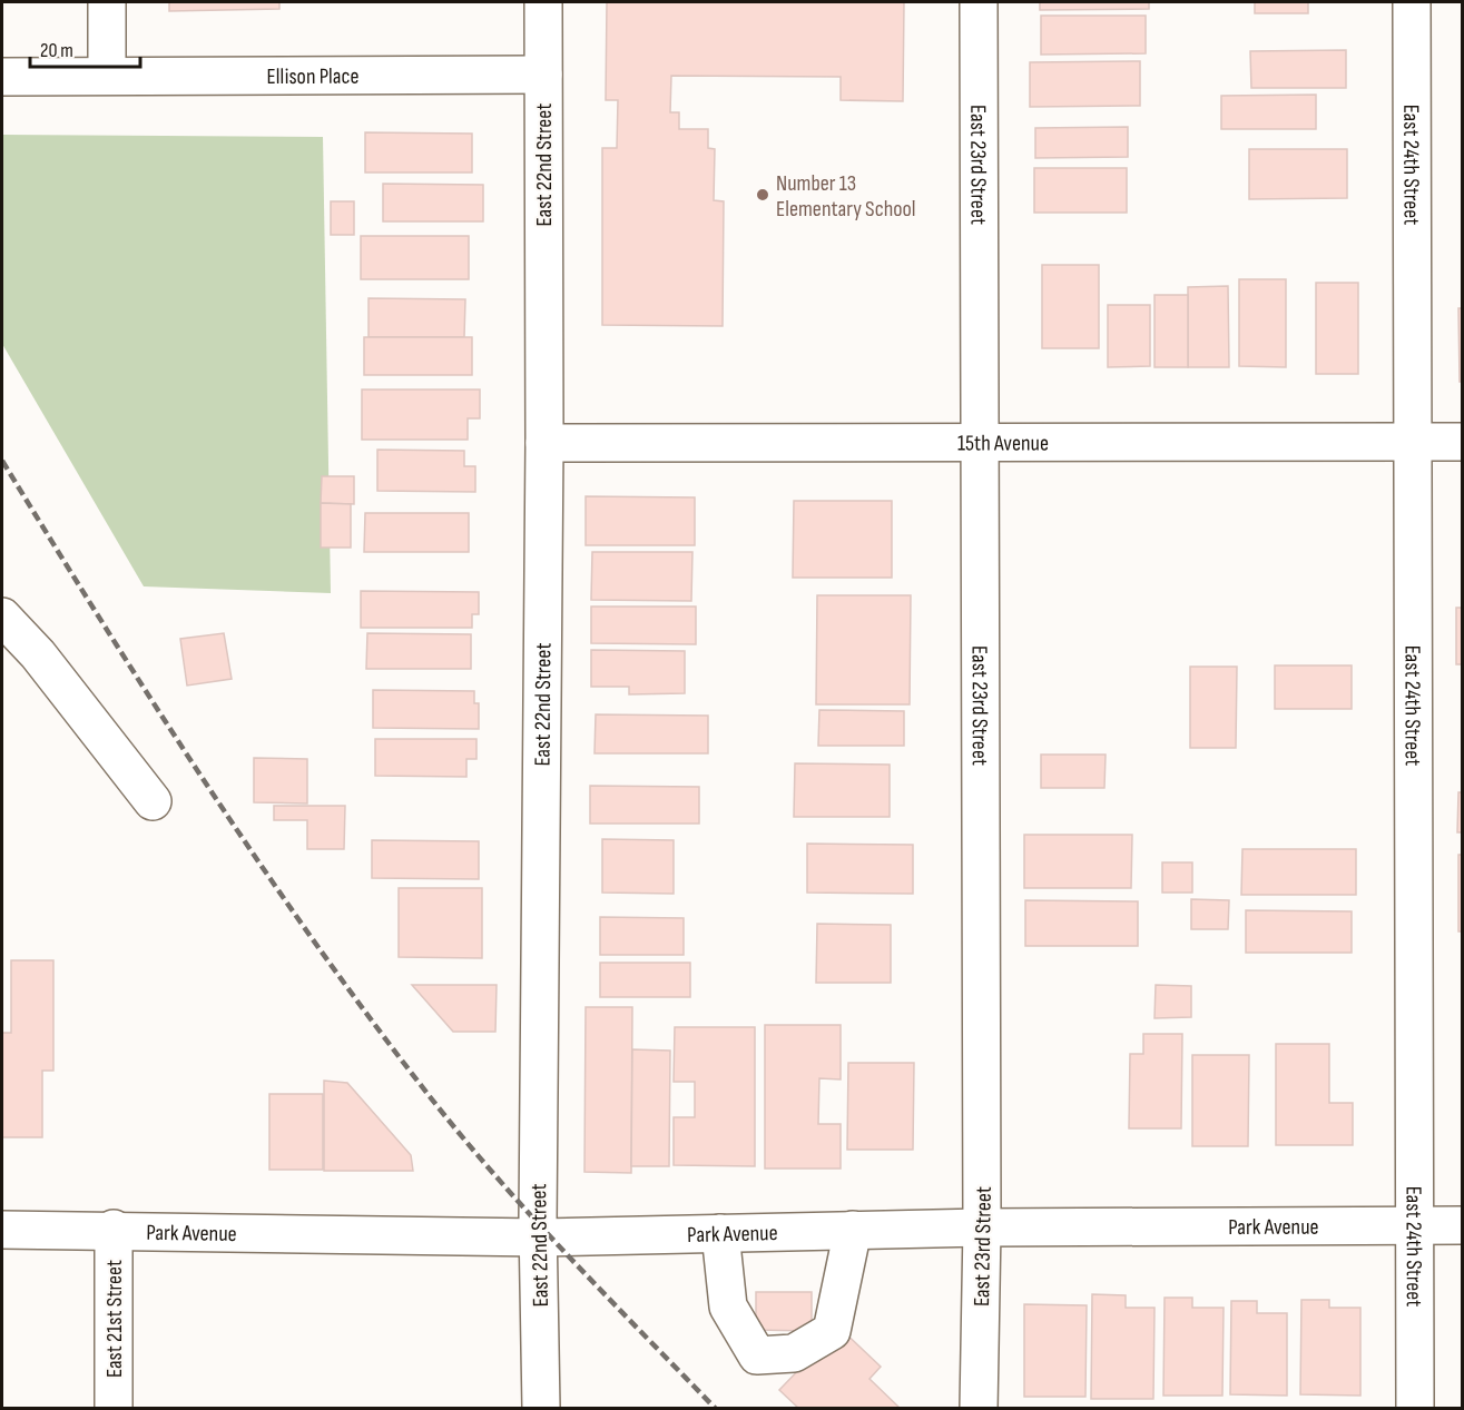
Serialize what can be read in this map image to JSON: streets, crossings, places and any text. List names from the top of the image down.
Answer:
{
  "streets": {
    "street": [
      "Ellison Place",
      "East 22nd Street",
      "East 23rd Street",
      "East 24th Street",
      "15th Avenue",
      "Park Avenue",
      "East 21st Street"
    ]
  },
  "crossings": [
    ["Ellison Place", "East 22nd Street"],
    ["East 22nd Street", "15th Avenue"],
    ["East 22nd Street", "Park Avenue"],
    ["East 23rd Street", "15th Avenue"],
    ["East 23rd Street", "Park Avenue"],
    ["East 24th Street", "15th Avenue"],
    ["East 24th Street", "Park Avenue"],
    ["Park Avenue", "East 21st Street"]
  ],
  "places": ["Number 13 Elementary School"],
  "scale_bar": "20 m"
}
